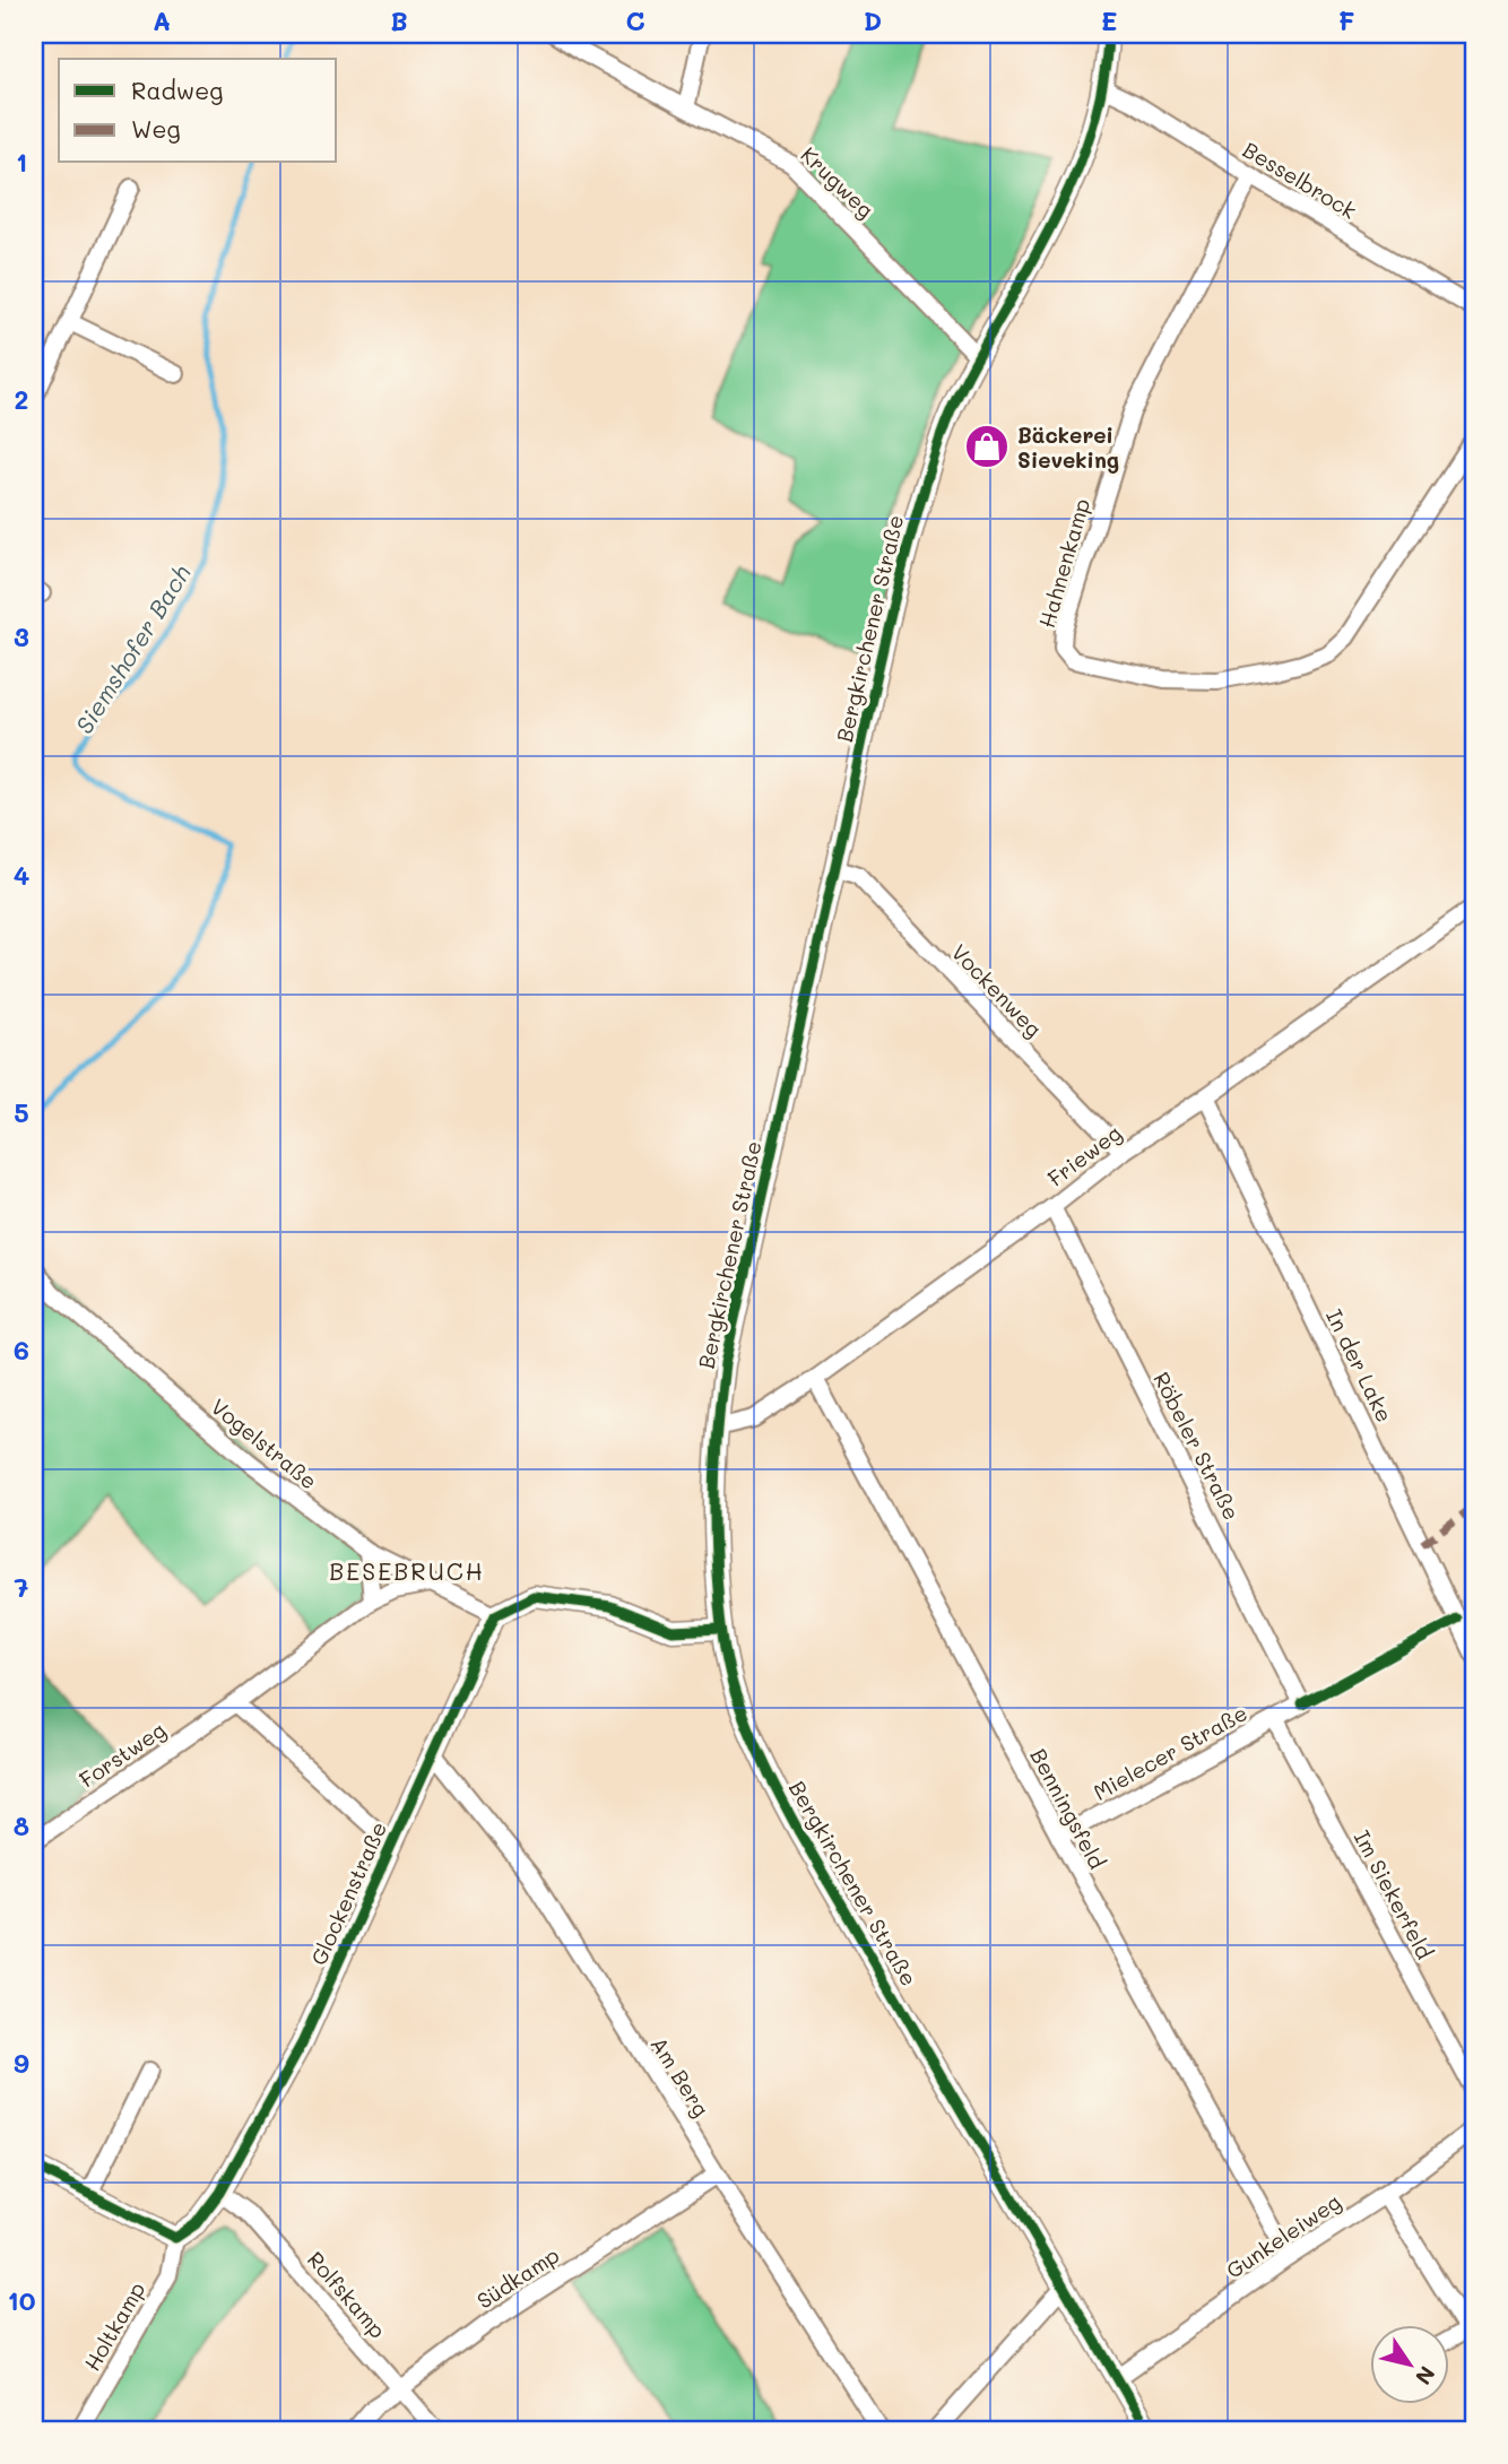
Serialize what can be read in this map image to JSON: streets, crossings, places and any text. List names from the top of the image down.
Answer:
{
  "streets": {
    "street": [
      "Besselbrock",
      "Krugweg",
      "Hahnenkamp",
      "Bergkirchener Straße",
      "Vockenweg",
      "Frieweg",
      "In der Lake",
      "Vogelstraße",
      "Röbeler Straße",
      "Mielecer Straße",
      "Forstweg",
      "Benningsfeld",
      "Glockenstraße",
      "Im Siekerfeld",
      "Am Berg",
      "Gunkeleiweg",
      "Südkamp",
      "Rolfskamp",
      "Holtkamp"
    ]
  },
  "crossings": [
    ["Besselbrock", "Hahnenkamp"],
    ["Besselbrock", "Bergkirchener Straße"],
    ["Krugweg", "Bergkirchener Straße"],
    ["Bergkirchener Straße", "Vockenweg"],
    ["Bergkirchener Straße", "Frieweg"],
    ["Bergkirchener Straße", "Gunkeleiweg"],
    ["Vockenweg", "Frieweg"],
    ["Frieweg", "In der Lake"],
    ["Frieweg", "Röbeler Straße"],
    ["Frieweg", "Benningsfeld"],
    ["Vogelstraße", "Forstweg"],
    ["Vogelstraße", "Glockenstraße"],
    ["Röbeler Straße", "Mielecer Straße"],
    ["Mielecer Straße", "Benningsfeld"],
    ["Mielecer Straße", "Im Siekerfeld"],
    ["Benningsfeld", "Gunkeleiweg"],
    ["Glockenstraße", "Am Berg"],
    ["Glockenstraße", "Rolfskamp"],
    ["Glockenstraße", "Holtkamp"],
    ["Am Berg", "Südkamp"],
    ["Südkamp", "Rolfskamp"]
  ],
  "districts": ["BESEBRUCH"],
  "water": ["Siemshofer Bach"],
  "places": {
    "shop": ["Bäckerei Sieveking"]
  },
  "legend": ["Radweg", "Weg"],
  "north": "bottom right",
  "grid": {
    "columns": [
      "A",
      "B",
      "C",
      "D",
      "E",
      "F"
    ],
    "rows": [
      "1",
      "2",
      "3",
      "4",
      "5",
      "6",
      "7",
      "8",
      "9",
      "10"
    ]
  }
}
